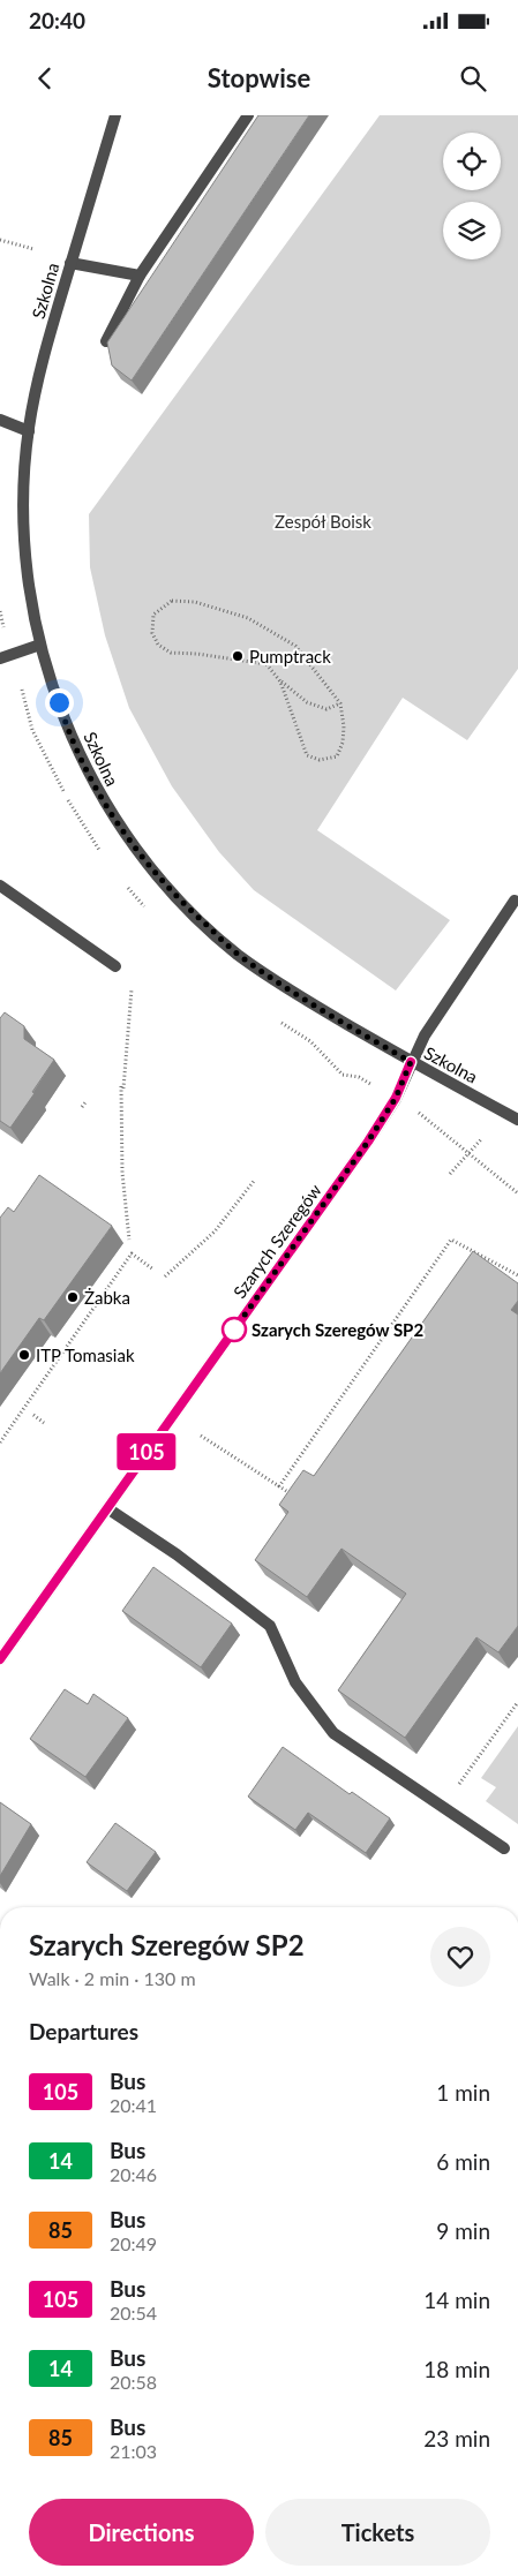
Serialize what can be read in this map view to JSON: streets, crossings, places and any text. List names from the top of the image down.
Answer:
{
  "streets": {
    "street": ["Szkolna", "Szarych Szeregów"]
  },
  "crossings": [
    ["Szkolna", "Szarych Szeregów"]
  ],
  "parks": ["Zespół Boisk"],
  "places": [
    "Pumptrack",
    "Żabka",
    "Szarych Szeregów SP2",
    "ITP Tomasiak"
  ],
  "lines": ["bus line 105"],
  "page": {
    "status": "20:40",
    "header": "Stopwise",
    "on_map": "105",
    "heading": [
      ["Szarych Szeregów SP2", "Walk · 2 min · 130 m"],
      "Departures"
    ],
    "list": [
      {
        "mark": "105",
        "name": "Bus",
        "note": "20:41",
        "value": "1 min"
      },
      {
        "mark": "14",
        "name": "Bus",
        "note": "20:46",
        "value": "6 min"
      },
      {
        "mark": "85",
        "name": "Bus",
        "note": "20:49",
        "value": "9 min"
      },
      {
        "mark": "105",
        "name": "Bus",
        "note": "20:54",
        "value": "14 min"
      },
      {
        "mark": "14",
        "name": "Bus",
        "note": "20:58",
        "value": "18 min"
      },
      {
        "mark": "85",
        "name": "Bus",
        "note": "21:03",
        "value": "23 min"
      }
    ],
    "buttons": ["Directions", "Tickets"]
  }
}
